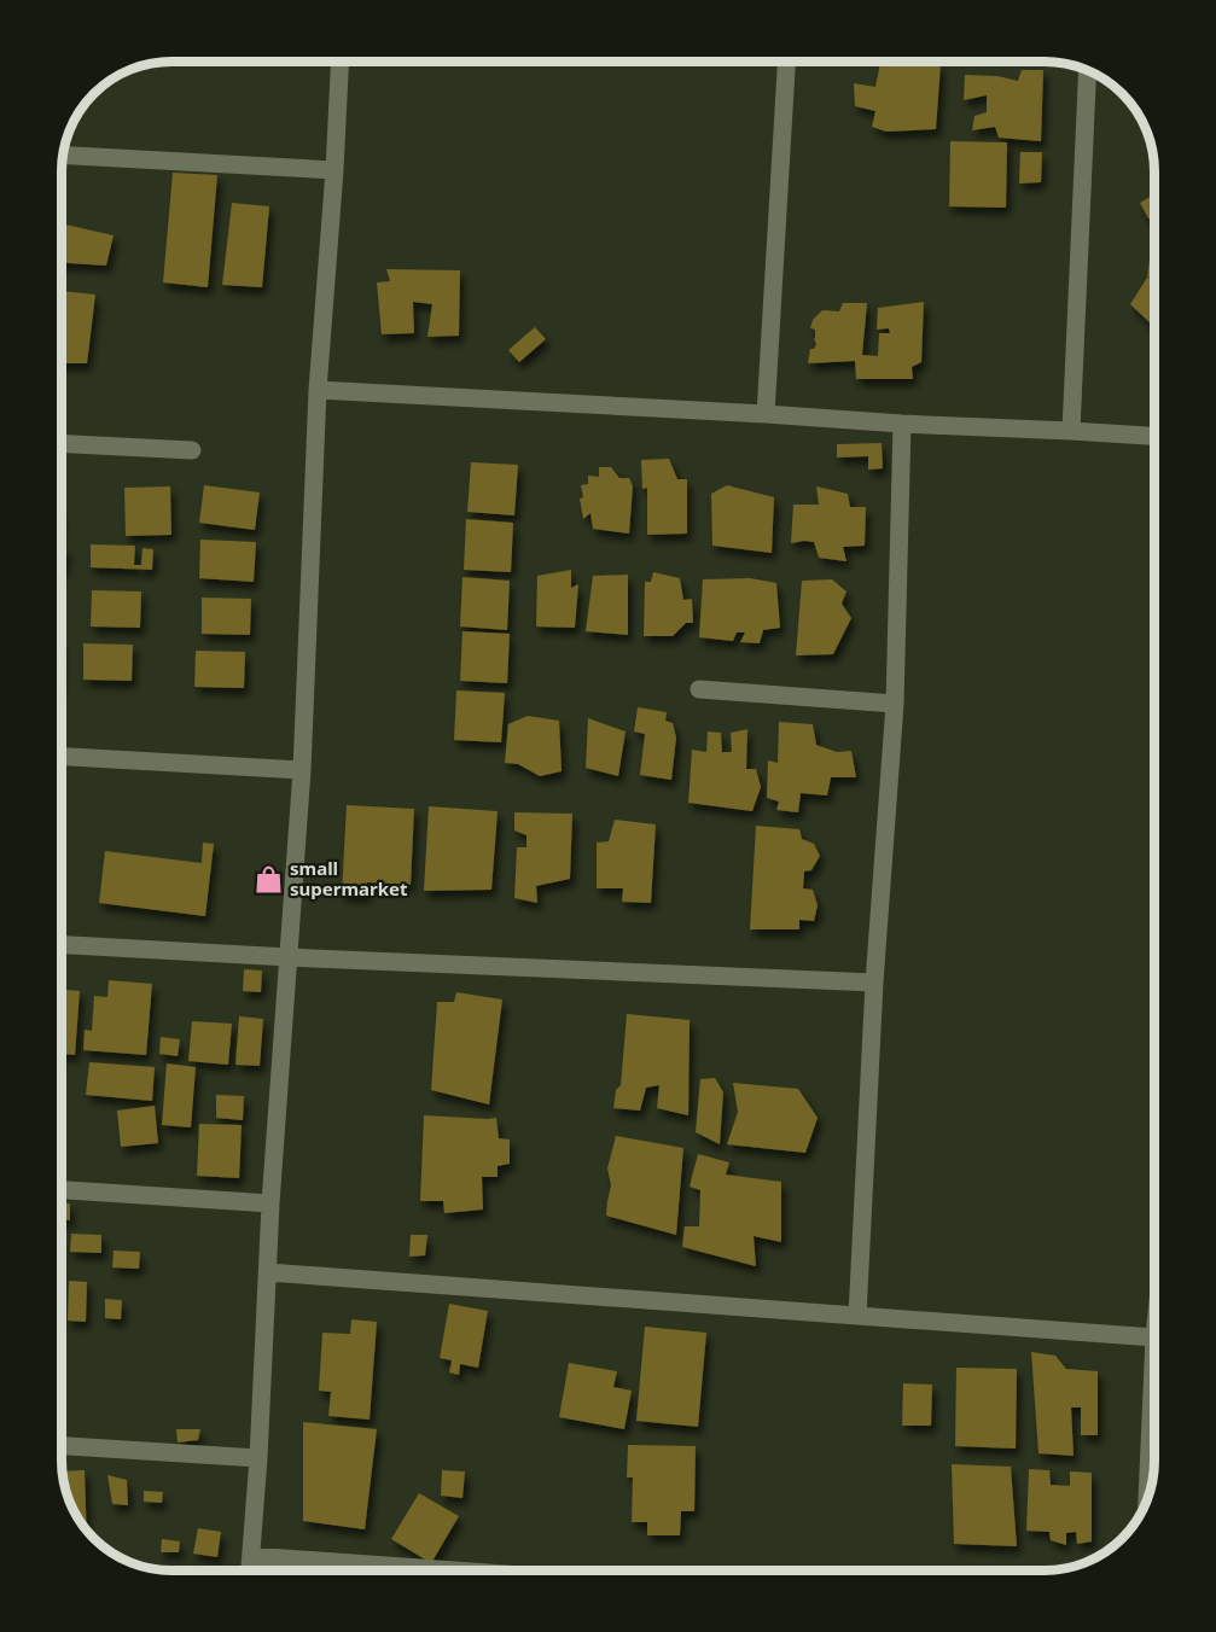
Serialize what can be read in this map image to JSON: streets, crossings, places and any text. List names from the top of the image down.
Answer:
{
  "places": {
    "shop": ["small supermarket"]
  }
}
